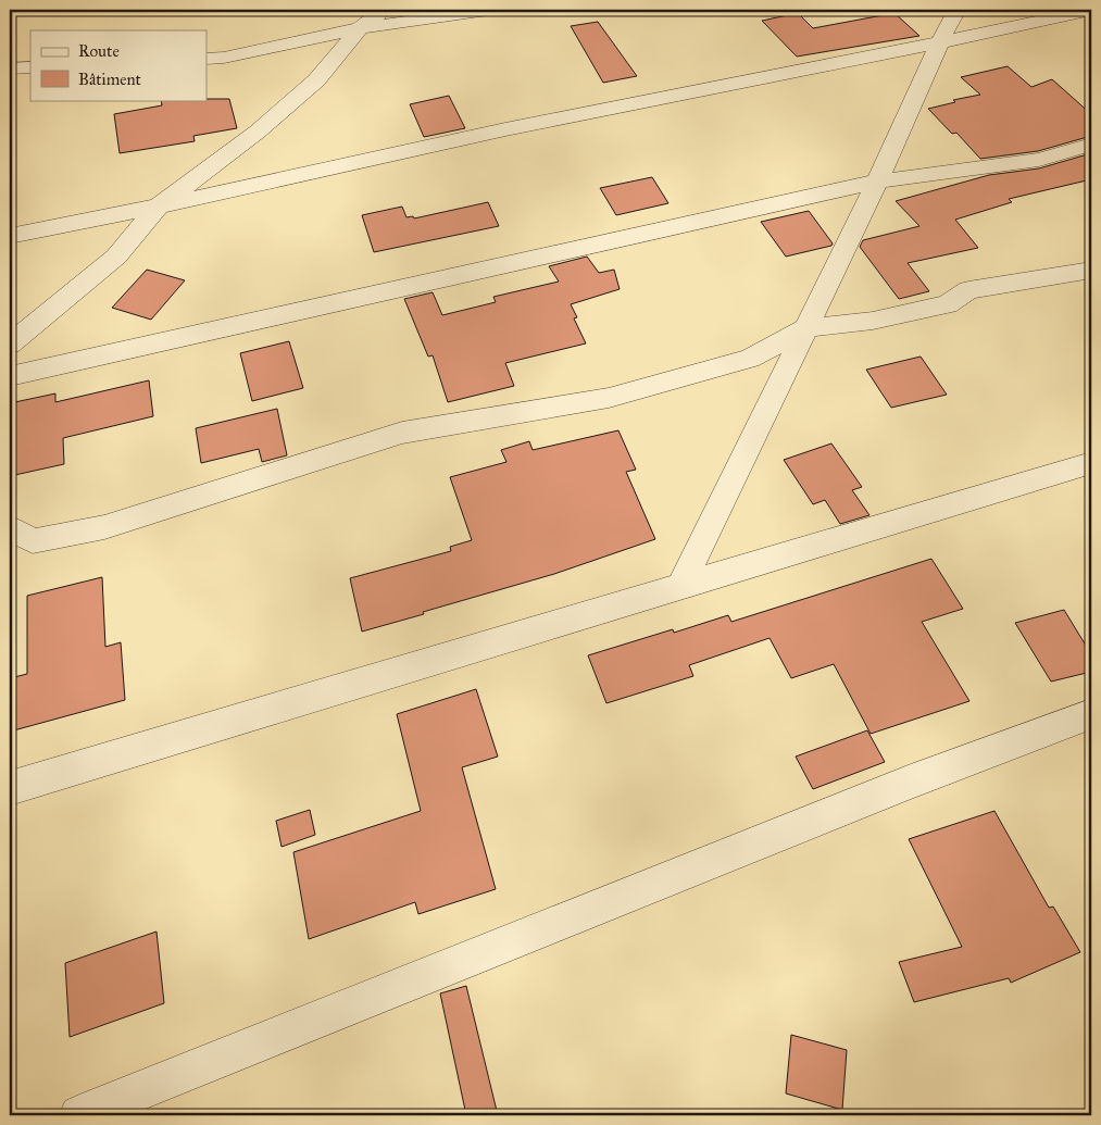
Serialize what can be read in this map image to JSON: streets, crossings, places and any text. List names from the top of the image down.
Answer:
{
  "legend": ["Route", "Bâtiment"]
}
